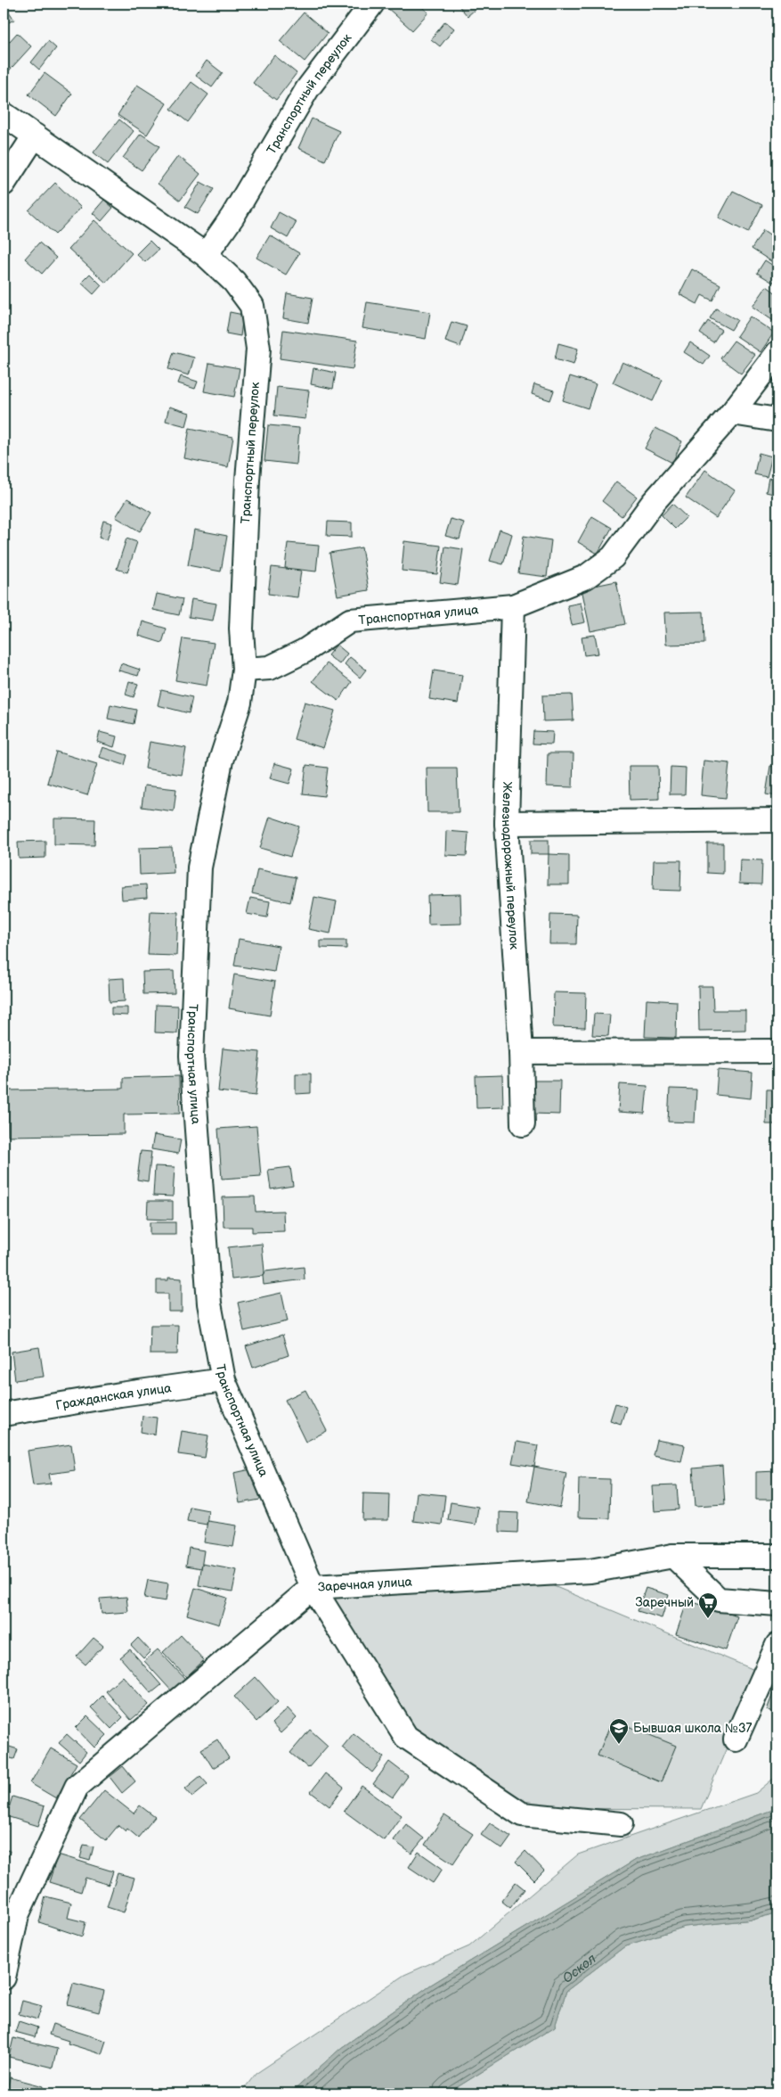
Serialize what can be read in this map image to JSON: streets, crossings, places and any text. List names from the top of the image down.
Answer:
{
  "streets": {
    "street": [
      "Транспортный переулок",
      "Транспортная улица",
      "Железнодорожный переулок",
      "Гражданская улица",
      "Заречная улица"
    ]
  },
  "crossings": [
    ["Транспортный переулок", "Транспортная улица"],
    ["Транспортная улица", "Железнодорожный переулок"],
    ["Транспортная улица", "Гражданская улица"],
    ["Транспортная улица", "Заречная улица"]
  ],
  "water": ["Оскол"],
  "places": {
    "supermarket": ["Заречный"],
    "school or university": ["Бывшая школа №37"]
  }
}
